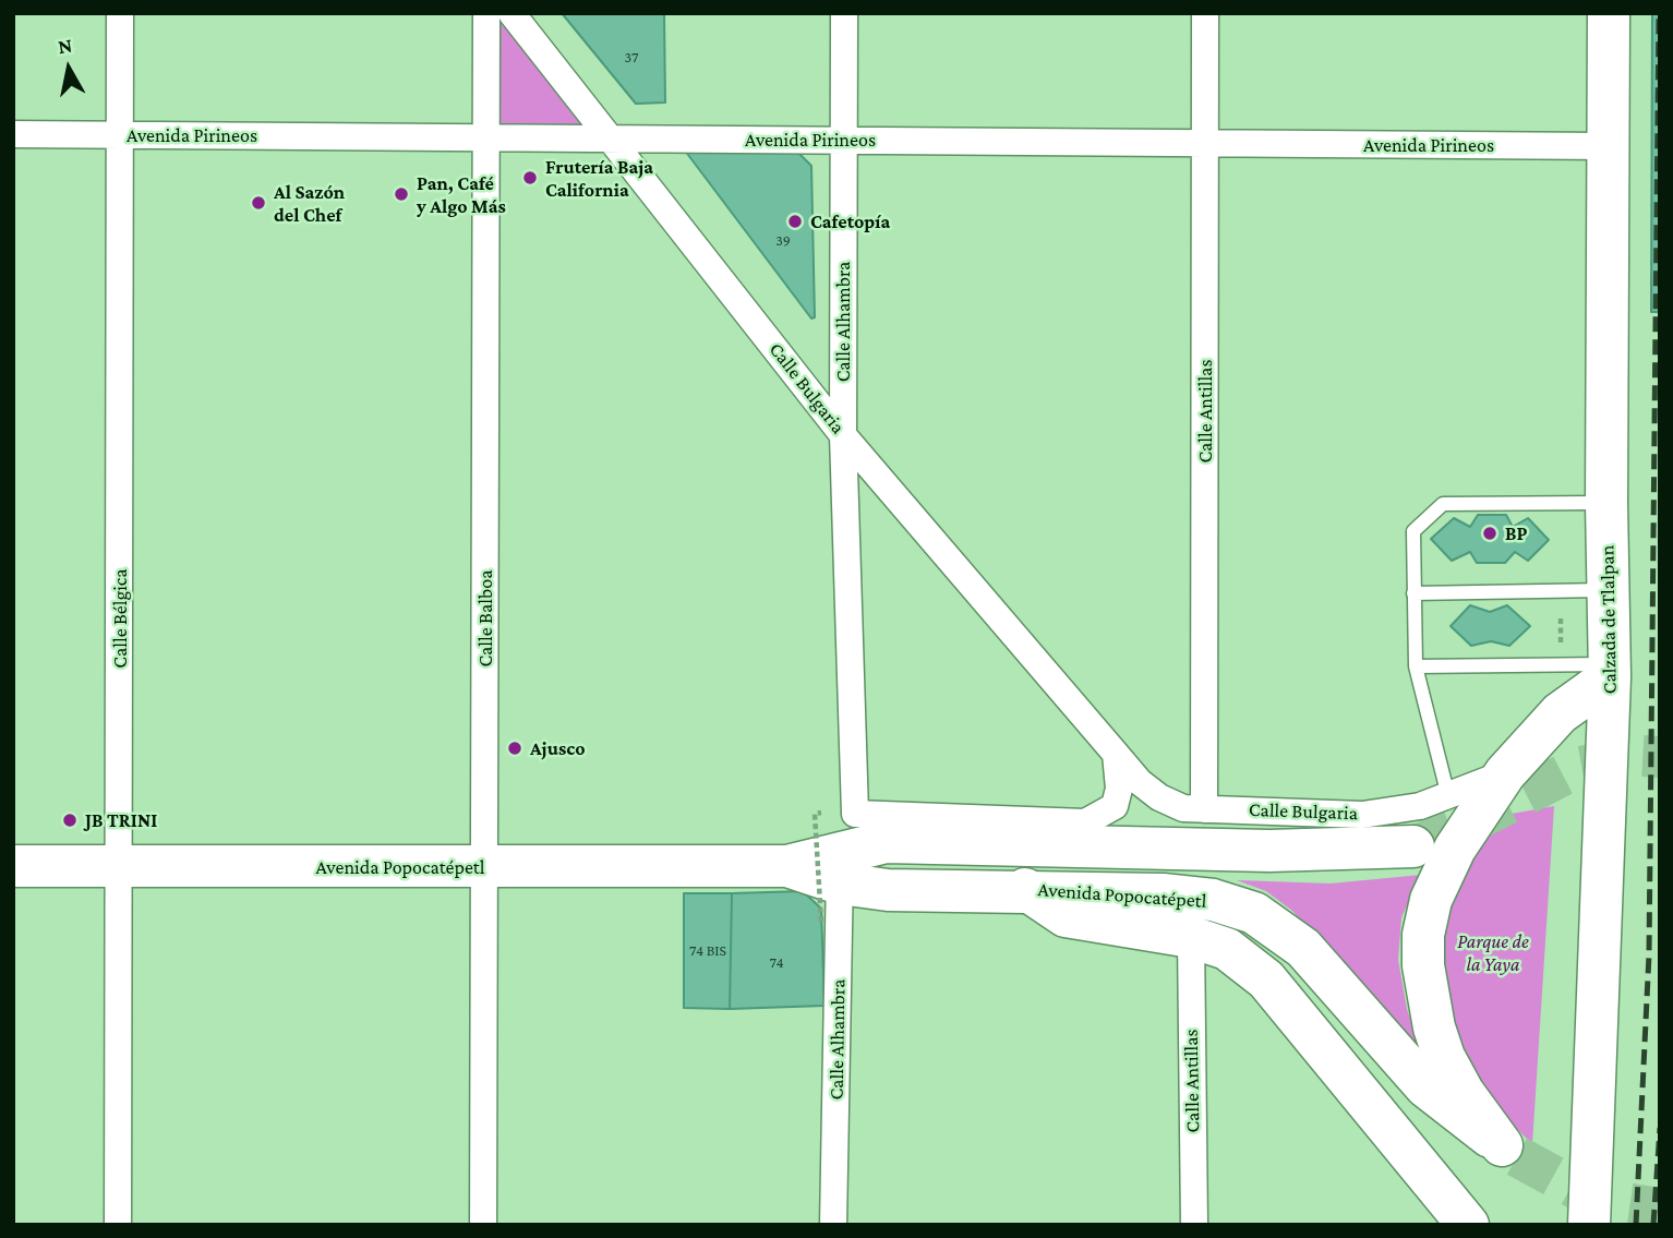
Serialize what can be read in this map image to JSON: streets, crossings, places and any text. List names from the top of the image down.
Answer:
{
  "streets": {
    "main road": ["Calzada de Tlalpan", "Avenida Popocatépetl"],
    "street": [
      "Avenida Pirineos",
      "Calle Alhambra",
      "Calle Bulgaria",
      "Calle Antillas",
      "Calle Bélgica",
      "Calle Balboa"
    ]
  },
  "crossings": [
    ["Avenida Pirineos", "Calle Alhambra"],
    ["Avenida Pirineos", "Calle Bulgaria"],
    ["Avenida Pirineos", "Calle Antillas"],
    ["Avenida Pirineos", "Calle Bélgica"],
    ["Avenida Pirineos", "Calle Balboa"],
    ["Avenida Pirineos", "Calzada de Tlalpan"],
    ["Calle Alhambra", "Calle Bulgaria"],
    ["Calle Alhambra", "Avenida Popocatépetl"],
    ["Calle Bulgaria", "Calle Antillas"],
    ["Calle Bulgaria", "Avenida Popocatépetl"],
    ["Calle Bélgica", "Avenida Popocatépetl"],
    ["Calle Balboa", "Avenida Popocatépetl"]
  ],
  "parks": ["Parque de la Yaya"],
  "places": [
    "Frutería Baja California",
    "Pan, Café y Algo Más",
    "Al Sazón del Chef",
    "Cafetopía",
    "BP",
    "Ajusco",
    "JB TRINI"
  ],
  "house_numbers": [
    "37",
    "39",
    "74 BIS",
    "74"
  ],
  "north": "top"
}
